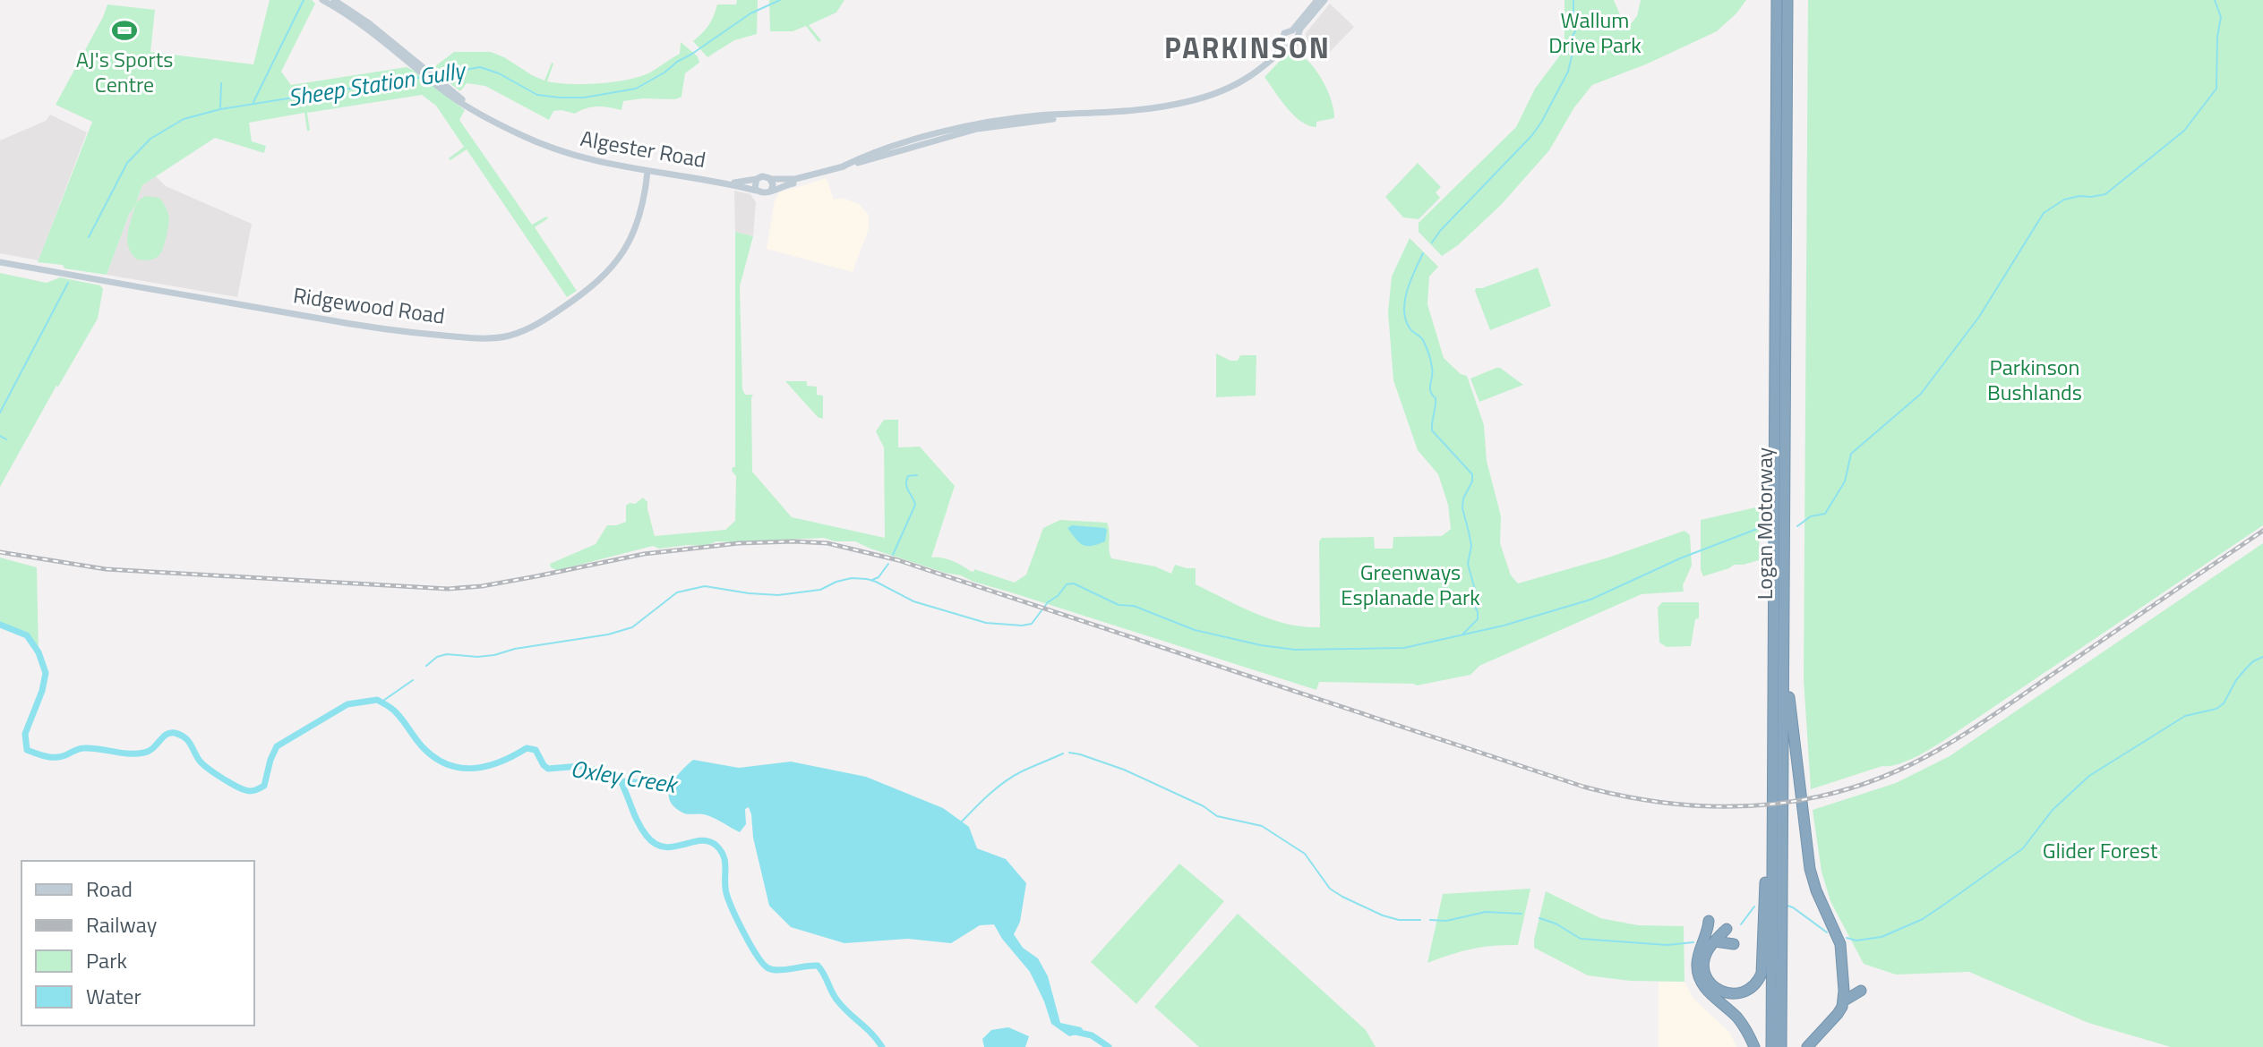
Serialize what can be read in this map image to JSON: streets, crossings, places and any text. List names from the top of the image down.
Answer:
{
  "streets": {
    "highway": ["Logan Motorway"],
    "main road": ["Algester Road", "Ridgewood Road"]
  },
  "crossings": [
    ["Algester Road", "Ridgewood Road"]
  ],
  "districts": ["PARKINSON"],
  "water": ["Sheep Station Gully", "Oxley Creek"],
  "parks": [
    "Wallum Drive Park",
    "Parkinson Bushlands",
    "Greenways Esplanade Park",
    "Glider Forest"
  ],
  "places": {
    "sports": ["AJ's Sports Centre"]
  },
  "legend": [
    "Road",
    "Railway",
    "Park",
    "Water"
  ]
}
